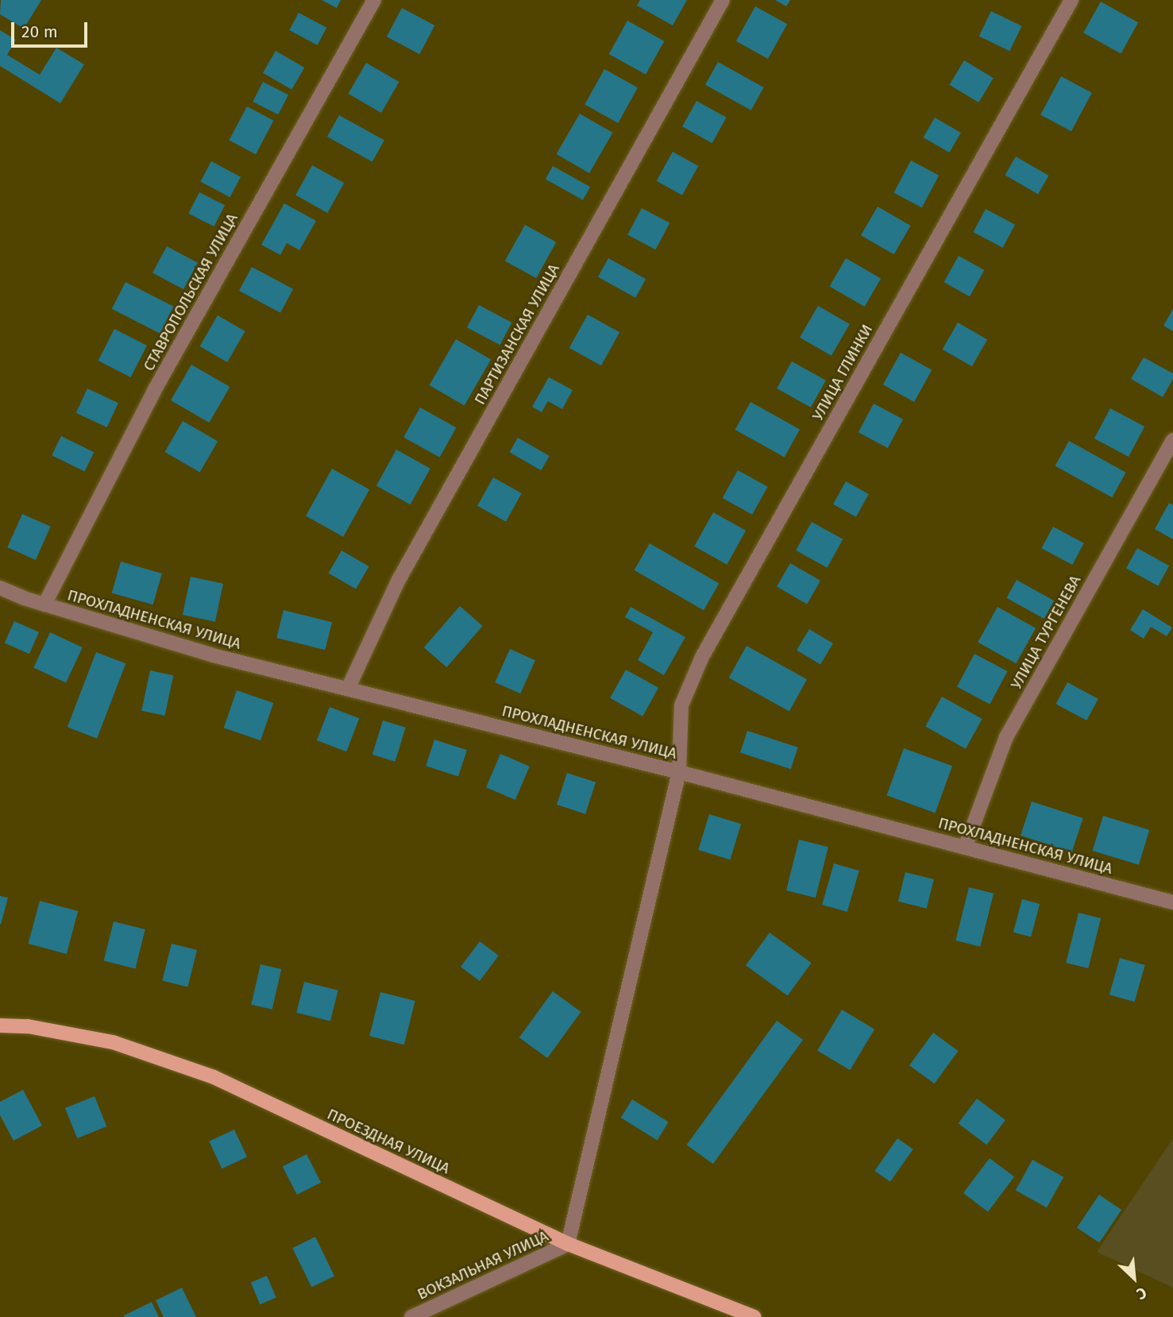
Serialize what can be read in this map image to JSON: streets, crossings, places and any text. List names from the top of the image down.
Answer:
{
  "streets": {
    "main road": ["ПРОЕЗДНАЯ УЛИЦА"],
    "street": [
      "СТАВРОПОЛЬСКАЯ УЛИЦА",
      "ПАРТИЗАНСКАЯ УЛИЦА",
      "УЛИЦА ГЛИНКИ",
      "ПРОХЛАДНЕНСКАЯ УЛИЦА",
      "УЛИЦА ТУРГЕНЕВА",
      "ВОКЗАЛЬНАЯ УЛИЦА"
    ]
  },
  "crossings": [
    ["СТАВРОПОЛЬСКАЯ УЛИЦА", "ПРОХЛАДНЕНСКАЯ УЛИЦА"],
    ["ПАРТИЗАНСКАЯ УЛИЦА", "ПРОХЛАДНЕНСКАЯ УЛИЦА"],
    ["УЛИЦА ГЛИНКИ", "ПРОХЛАДНЕНСКАЯ УЛИЦА"],
    ["УЛИЦА ГЛИНКИ", "ПРОЕЗДНАЯ УЛИЦА"],
    ["УЛИЦА ГЛИНКИ", "ВОКЗАЛЬНАЯ УЛИЦА"],
    ["ПРОХЛАДНЕНСКАЯ УЛИЦА", "УЛИЦА ТУРГЕНЕВА"],
    ["ПРОЕЗДНАЯ УЛИЦА", "ВОКЗАЛЬНАЯ УЛИЦА"]
  ],
  "scale_bar": "20 m",
  "north": "bottom right"
}
